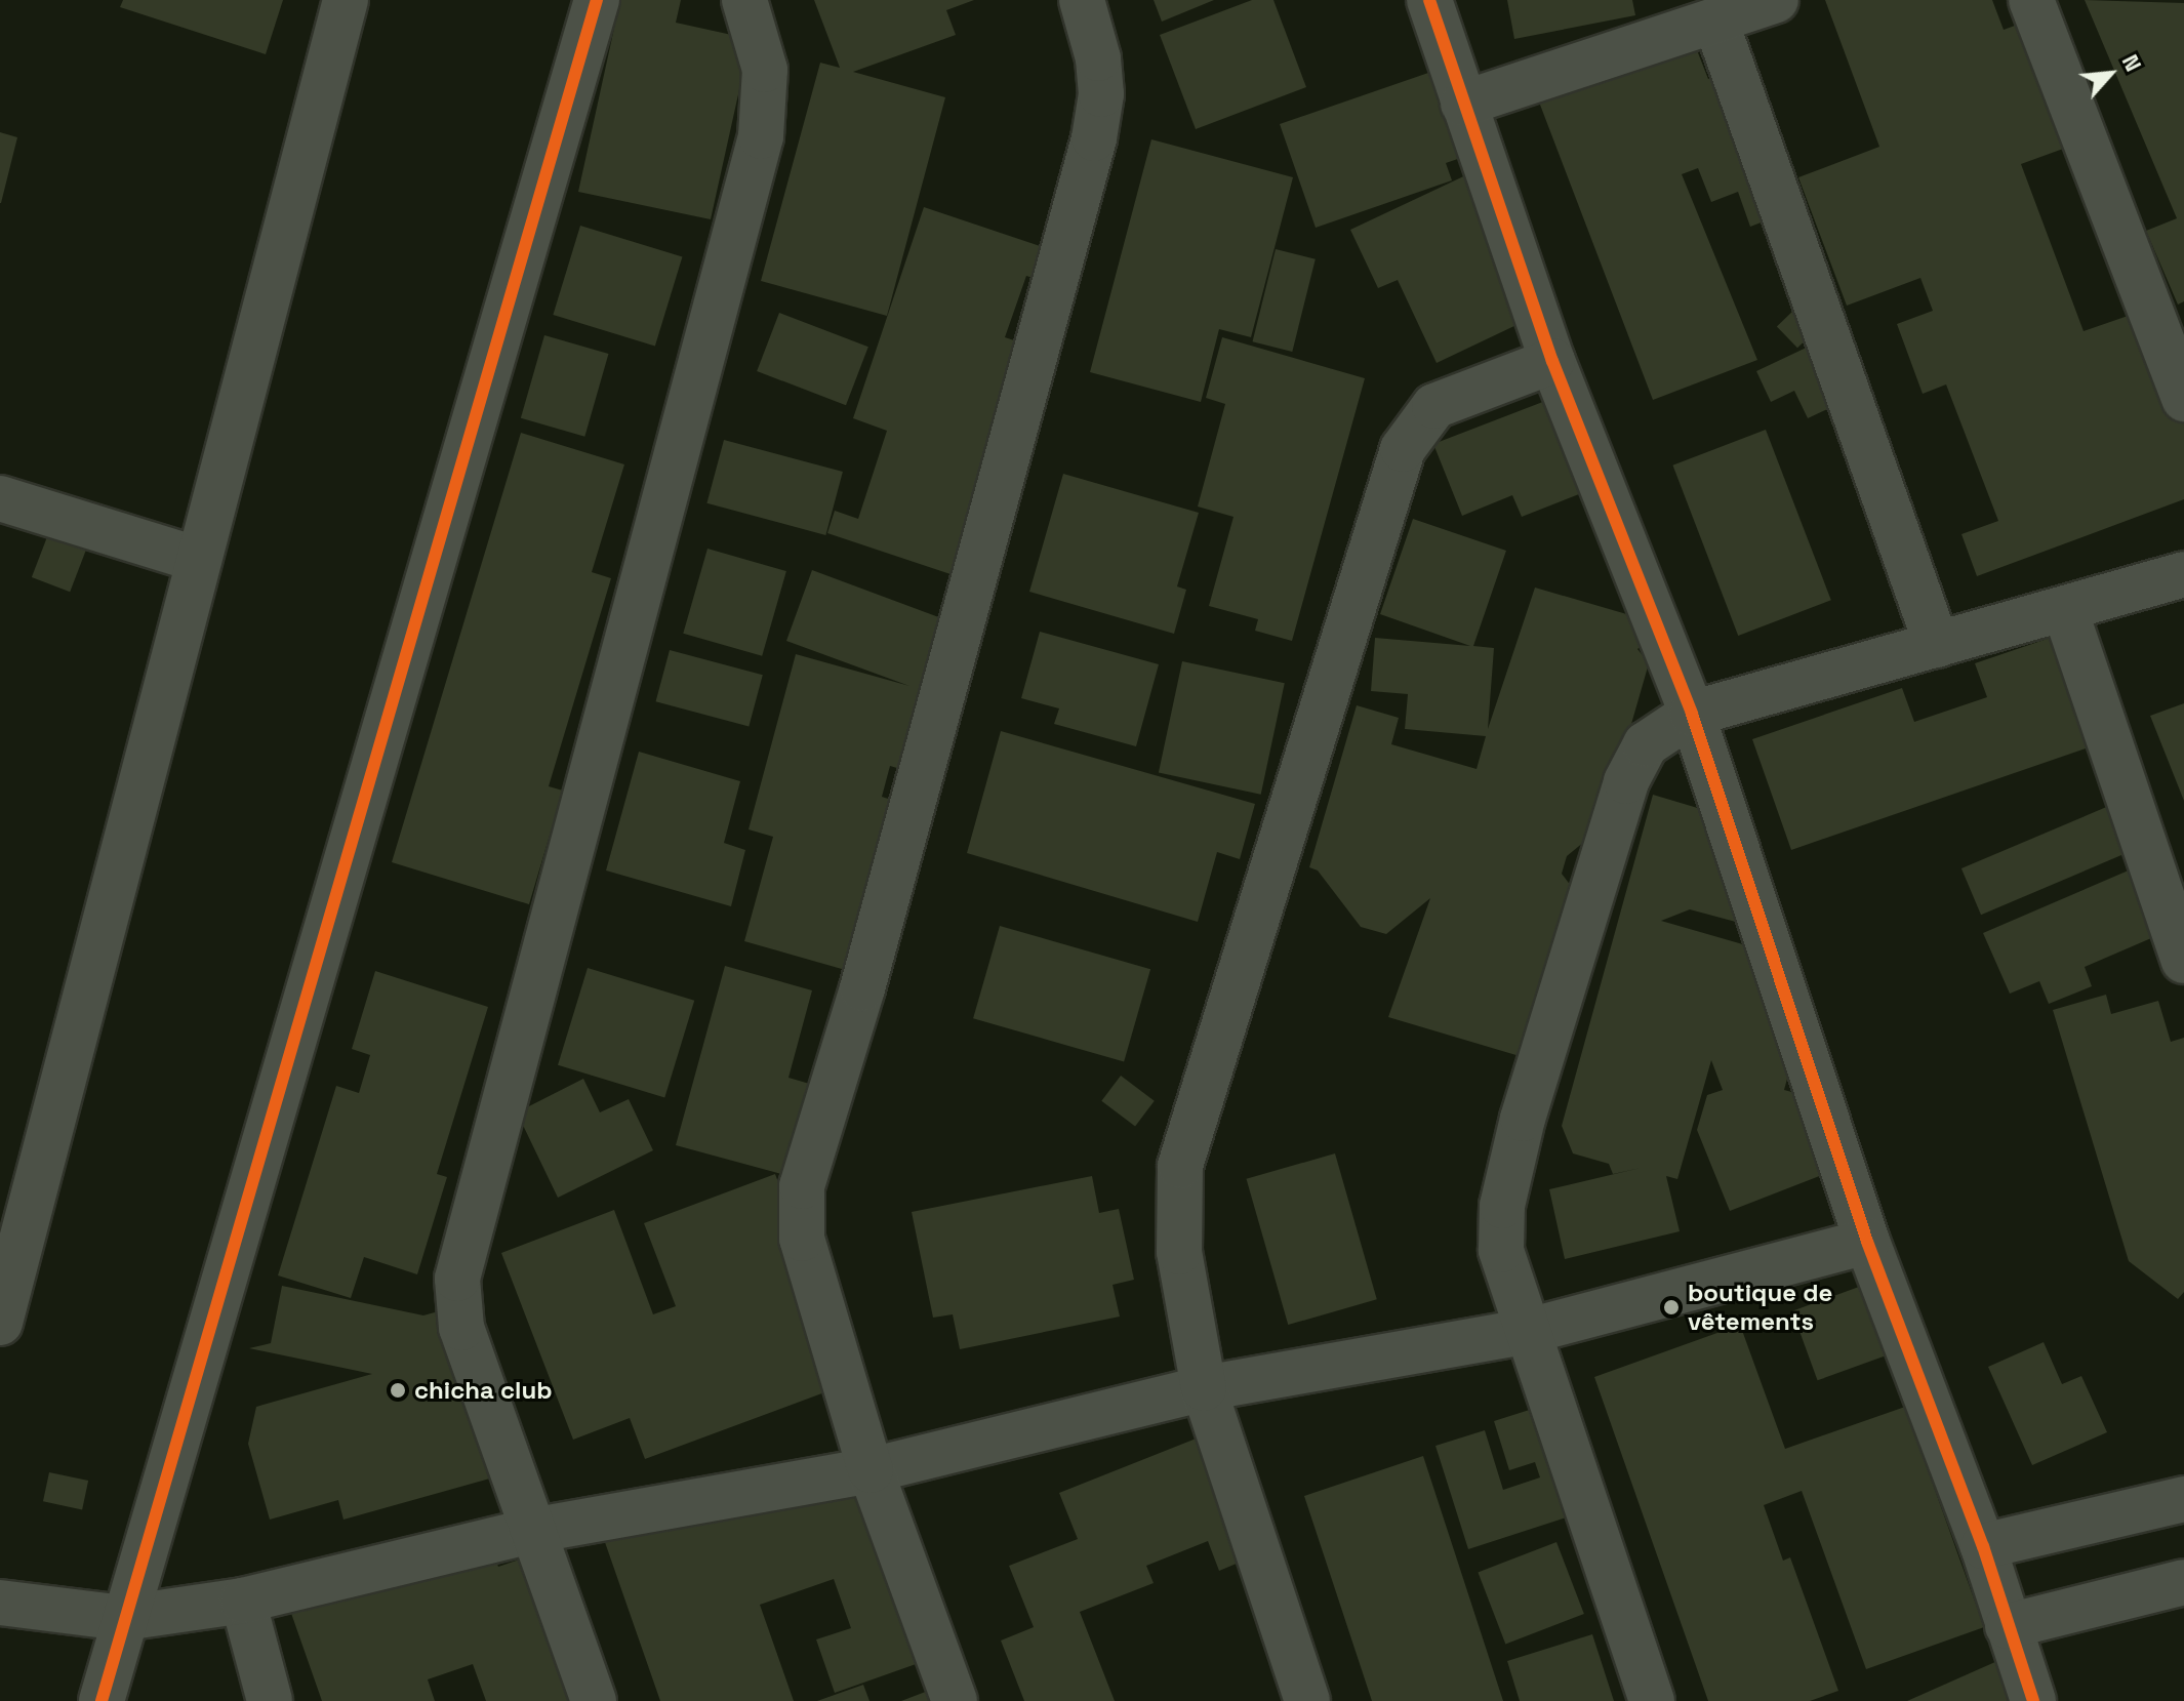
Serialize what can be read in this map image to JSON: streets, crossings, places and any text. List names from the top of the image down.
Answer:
{
  "places": ["boutique de vêtements", "chicha club"],
  "north": "top right"
}
